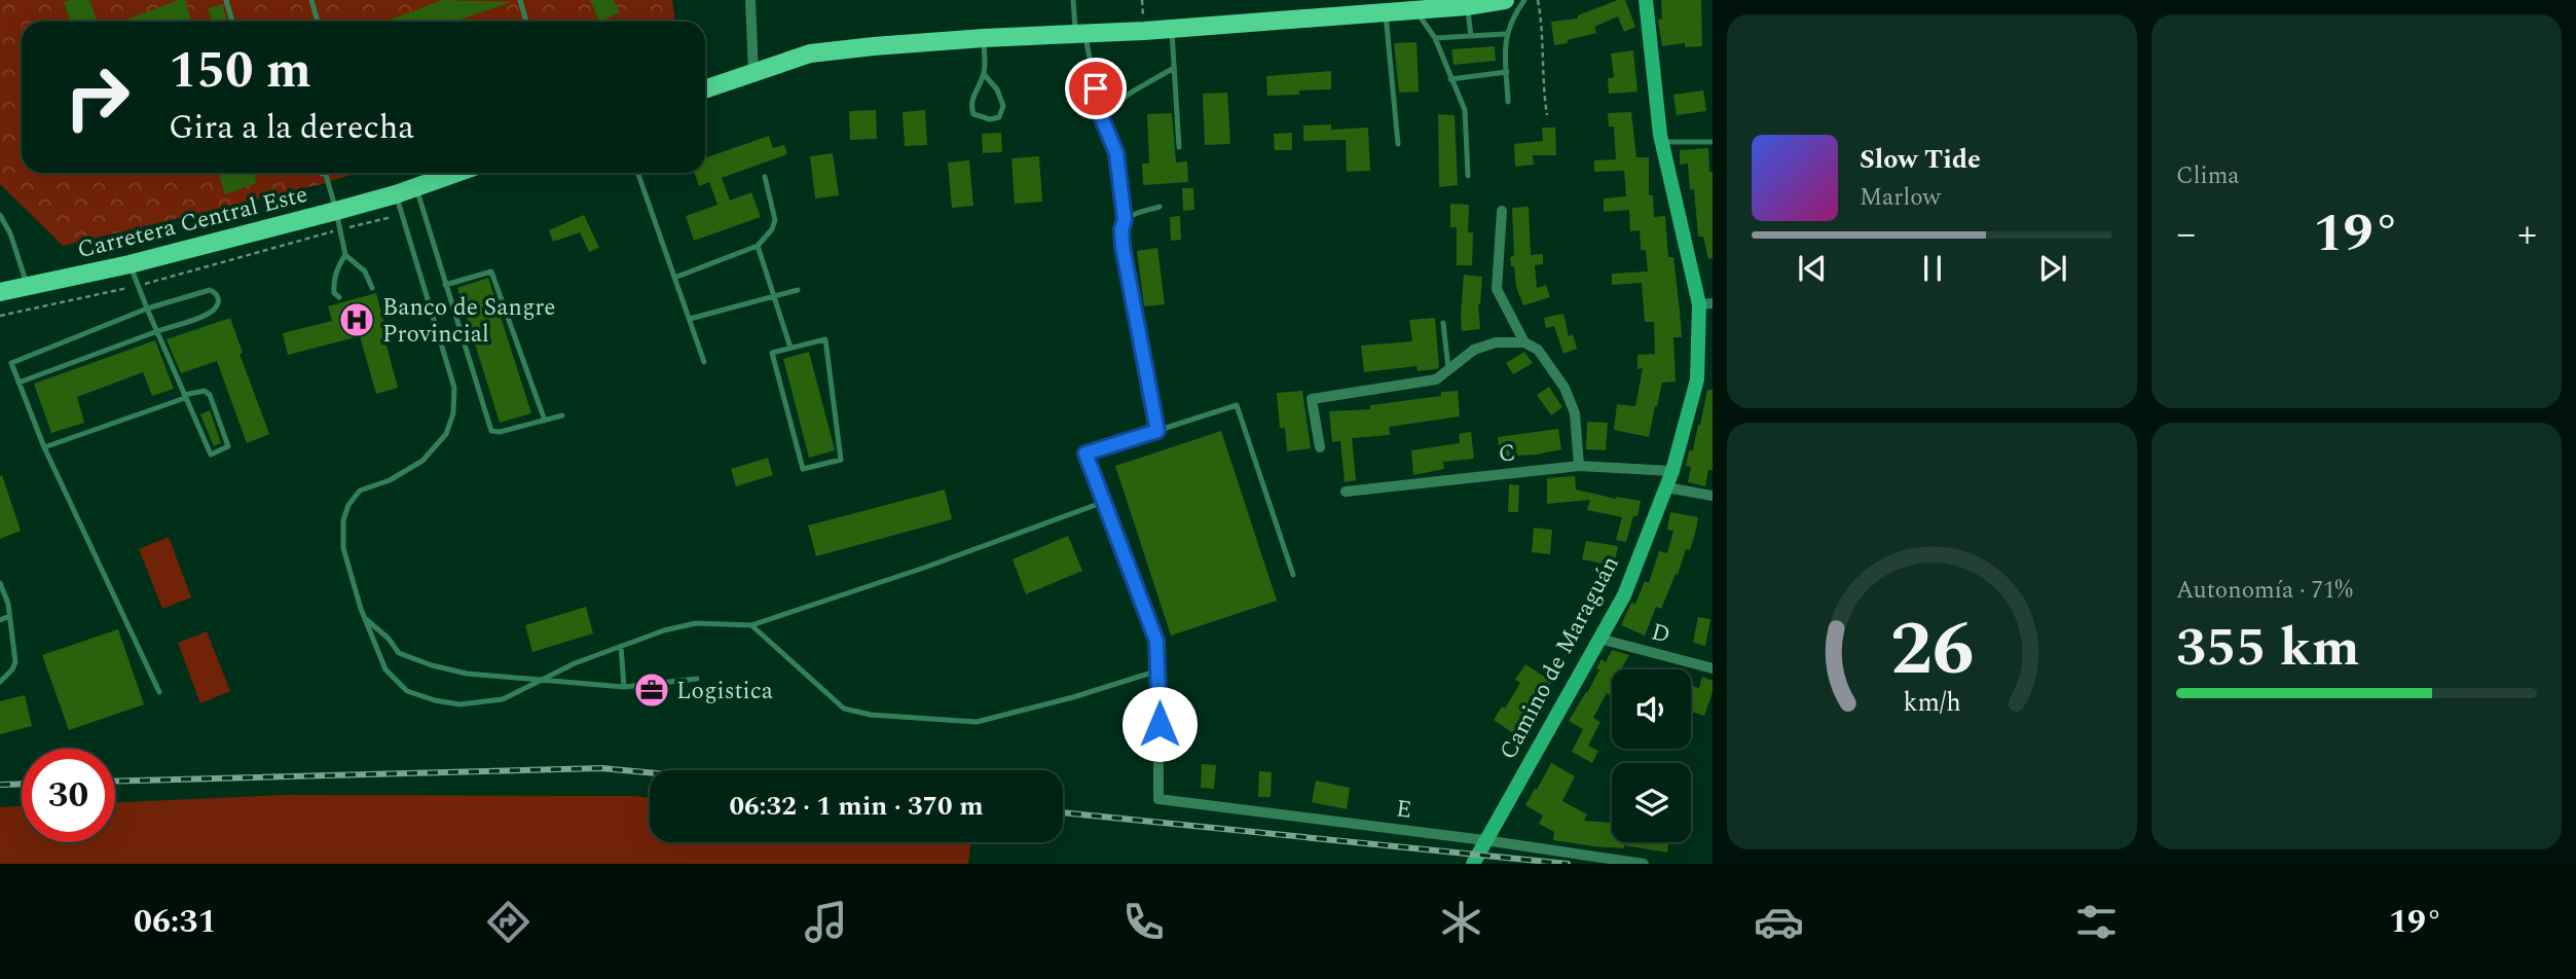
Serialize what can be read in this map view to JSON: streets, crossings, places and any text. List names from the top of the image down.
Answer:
{
  "streets": {
    "main road": ["Carretera Central Este"],
    "street": [
      "C",
      "D",
      "Camino de Maraguán",
      "E"
    ]
  },
  "crossings": [
    ["C", "Camino de Maraguán"],
    ["D", "Camino de Maraguán"],
    ["Camino de Maraguán", "E"]
  ],
  "places": {
    "hospital": ["Banco de Sangre Provincial"],
    "office": ["Logistica"]
  },
  "page": {
    "tile": [
      "Clima",
      ["Autonomía · 71%", "355 km"]
    ],
    "turn": ["150 m", "Gira a la derecha"],
    "song": ["Slow Tide", "Marlow"],
    "heat": ["−", "19°", "+"],
    "limit": "30",
    "trip": "06:32 · 1 min · 370 m",
    "tabs": ["06:31", "19°"],
    "gauge": ["26", "km/h"]
  }
}
